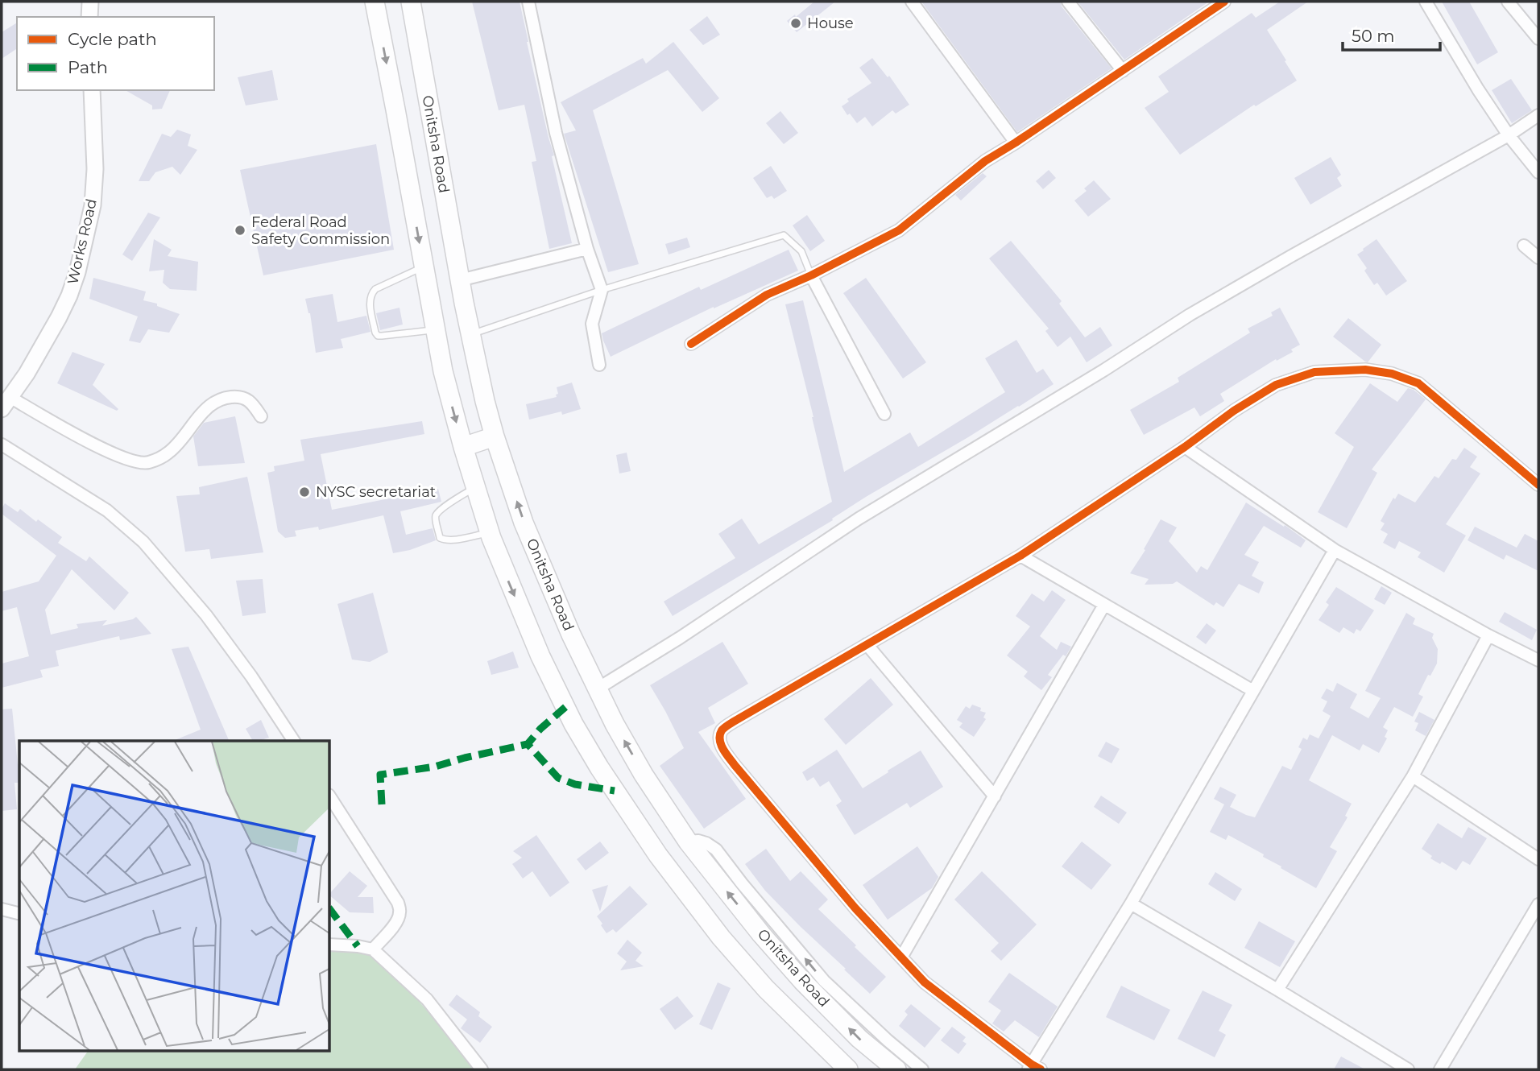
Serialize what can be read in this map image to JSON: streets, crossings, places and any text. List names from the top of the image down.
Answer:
{
  "streets": {
    "main road": ["Onitsha Road", "Works Road"]
  },
  "places": ["House", "Federal Road Safety Commission", "NYSC secretariat"],
  "legend": ["Cycle path", "Path"],
  "scale_bar": "50 m"
}
